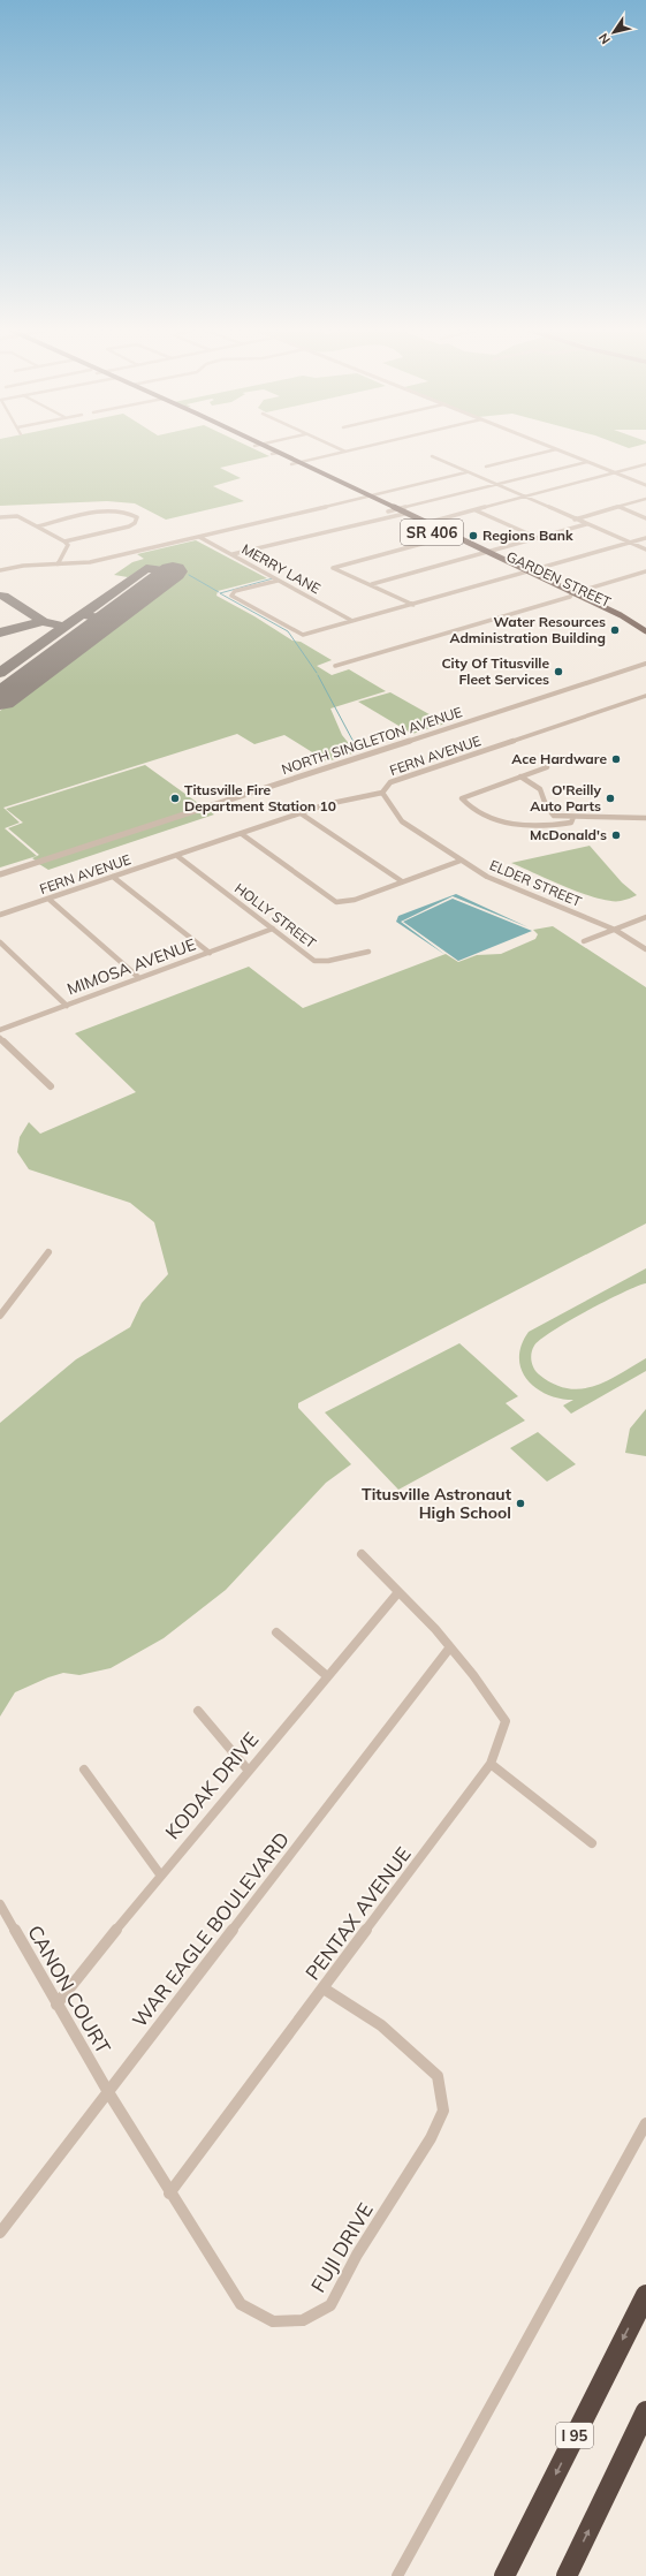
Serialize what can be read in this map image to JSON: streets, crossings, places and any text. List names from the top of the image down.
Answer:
{
  "streets": {
    "highway": ["I 95"],
    "main road": ["SR 406", "GARDEN STREET"],
    "street": [
      "MERRY LANE",
      "NORTH SINGLETON AVENUE",
      "FERN AVENUE",
      "ELDER STREET",
      "HOLLY STREET",
      "MIMOSA AVENUE",
      "KODAK DRIVE",
      "PENTAX AVENUE",
      "WAR EAGLE BOULEVARD",
      "CANON COURT",
      "FUJI DRIVE"
    ]
  },
  "crossings": [
    ["FERN AVENUE", "ELDER STREET"],
    ["FERN AVENUE", "HOLLY STREET"],
    ["HOLLY STREET", "MIMOSA AVENUE"],
    ["KODAK DRIVE", "CANON COURT"],
    ["PENTAX AVENUE", "WAR EAGLE BOULEVARD"],
    ["PENTAX AVENUE", "FUJI DRIVE"],
    ["WAR EAGLE BOULEVARD", "CANON COURT"],
    ["WAR EAGLE BOULEVARD", "FUJI DRIVE"],
    ["CANON COURT", "FUJI DRIVE"]
  ],
  "places": [
    "Regions Bank",
    "Water Resources Administration Building",
    "City Of Titusville Fleet Services",
    "Ace Hardware",
    "Titusville Fire Department Station 10",
    "O'Reilly Auto Parts",
    "McDonald's",
    "Titusville Astronaut High School"
  ],
  "north": "bottom left"
}
